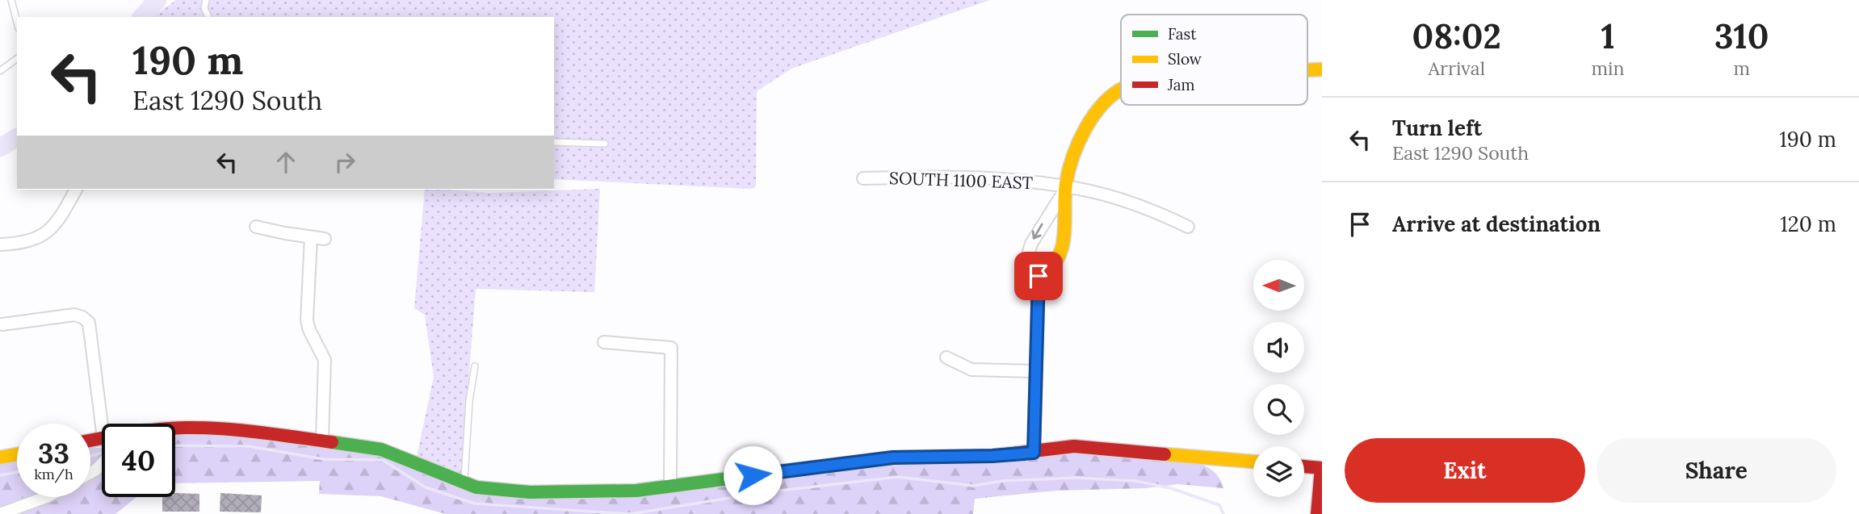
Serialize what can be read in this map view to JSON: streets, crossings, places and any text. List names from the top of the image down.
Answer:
{
  "streets": {
    "street": ["SOUTH 1100 EAST"]
  },
  "legend": ["Fast", "Slow", "Jam"],
  "north": "left",
  "page": {
    "eta": [
      "08:02",
      "Arrival",
      "1",
      "min",
      "310",
      "m"
    ],
    "turn": ["190 m", "East 1290 South"],
    "list": [
      {
        "name": "Turn left",
        "note": "East 1290 South",
        "value": "190 m"
      },
      {
        "name": "Arrive at destination",
        "value": "120 m"
      }
    ],
    "speed": "33 km/h",
    "limit": "40",
    "buttons": ["Exit", "Share"]
  }
}
